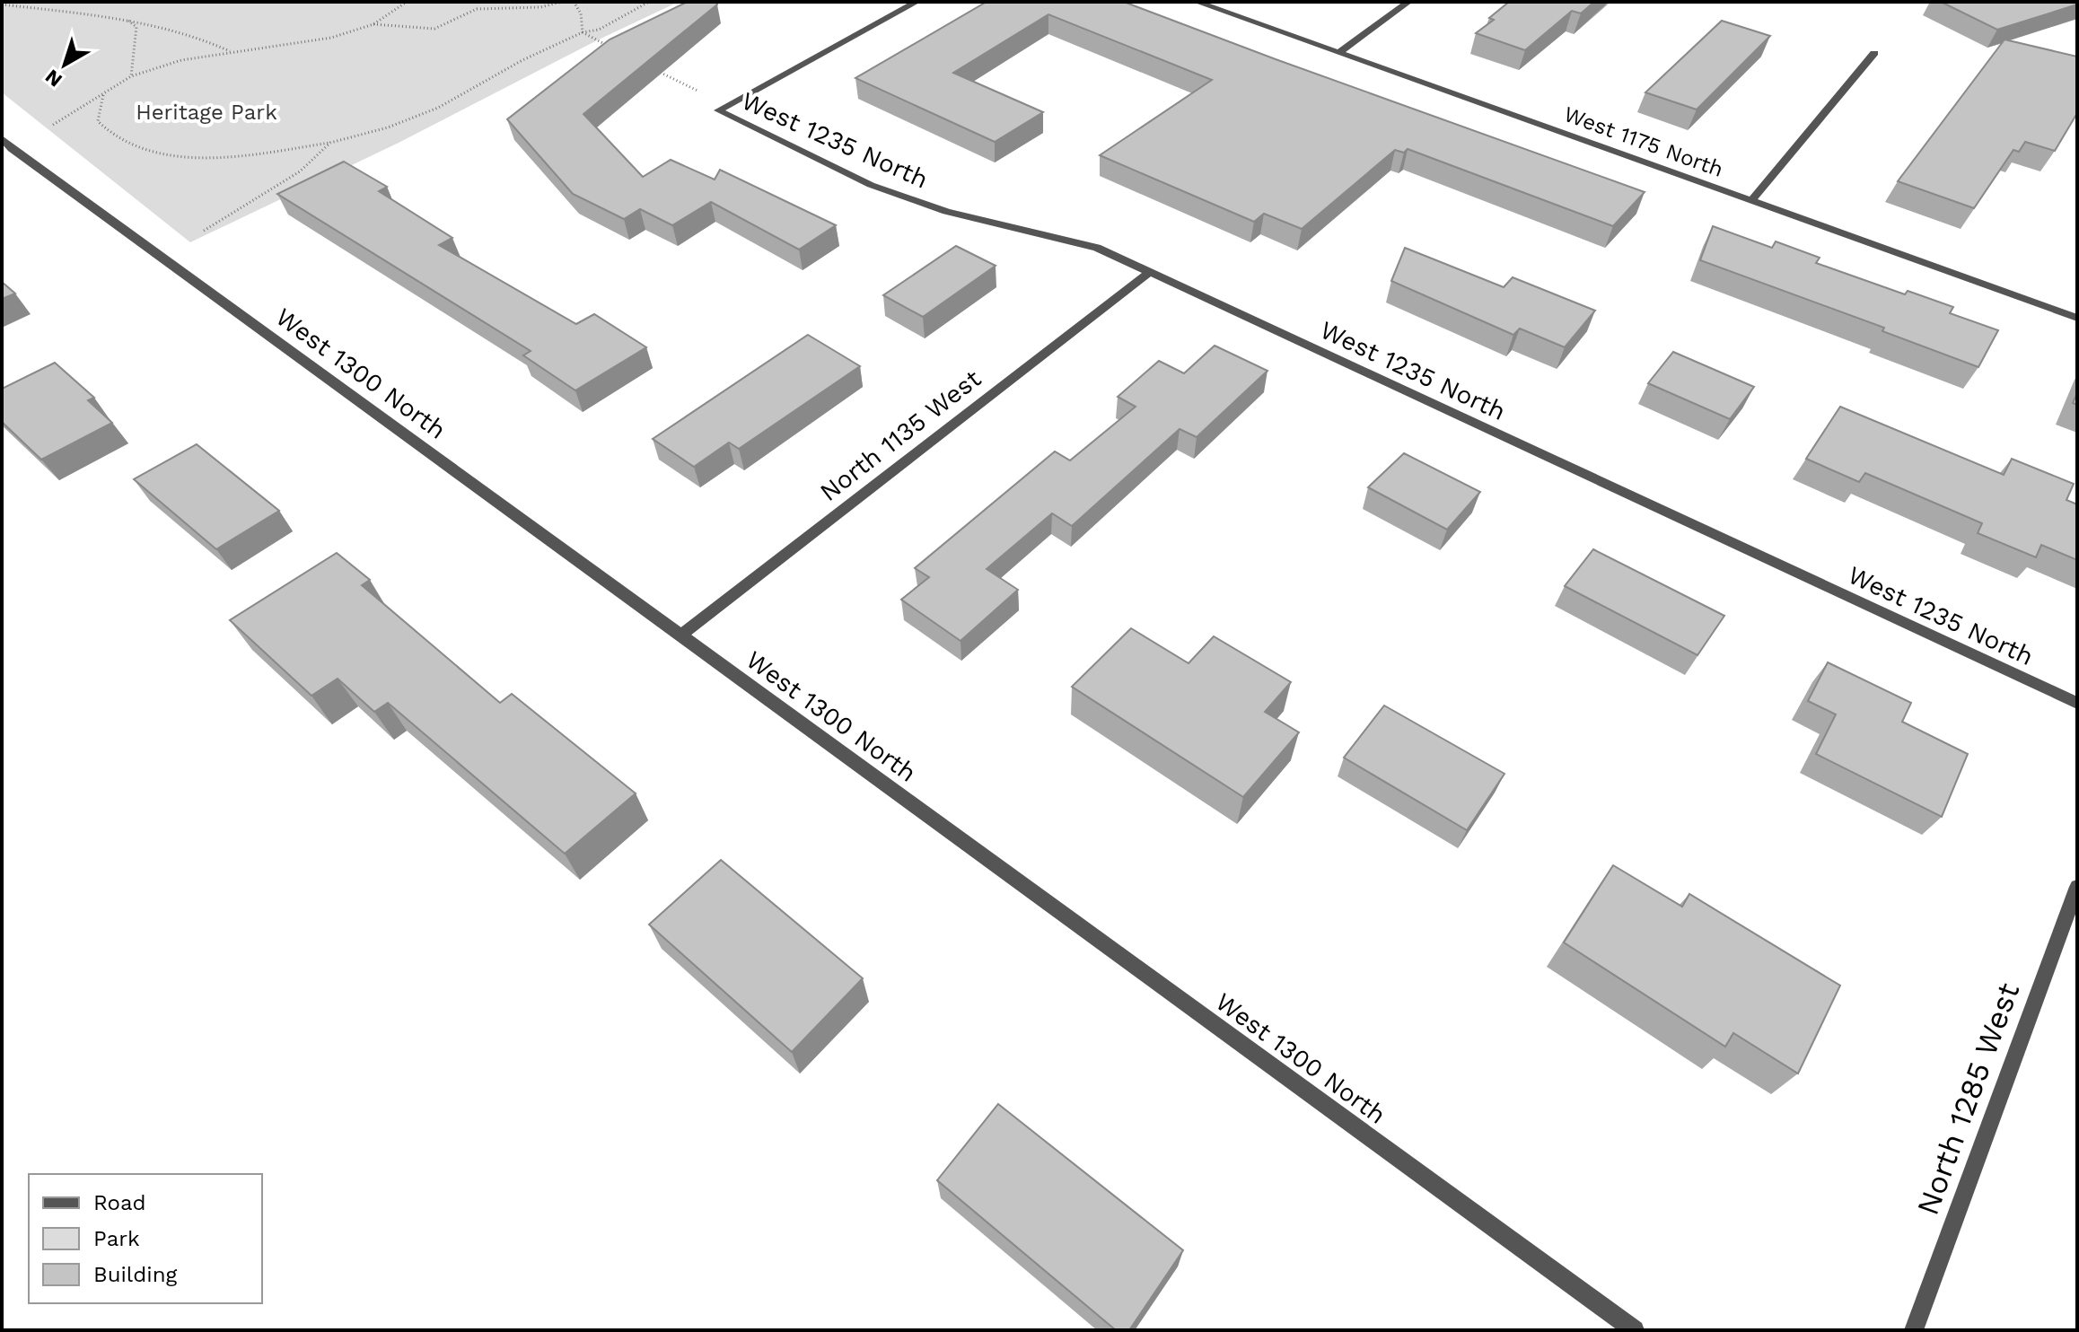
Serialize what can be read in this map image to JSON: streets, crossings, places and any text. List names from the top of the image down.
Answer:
{
  "streets": {
    "street": [
      "West 1235 North",
      "West 1175 North",
      "West 1300 North",
      "North 1135 West",
      "North 1285 West"
    ]
  },
  "crossings": [
    ["West 1235 North", "North 1135 West"],
    ["West 1300 North", "North 1135 West"]
  ],
  "parks": ["Heritage Park"],
  "legend": ["Road", "Park", "Building"],
  "north": "bottom left"
}
